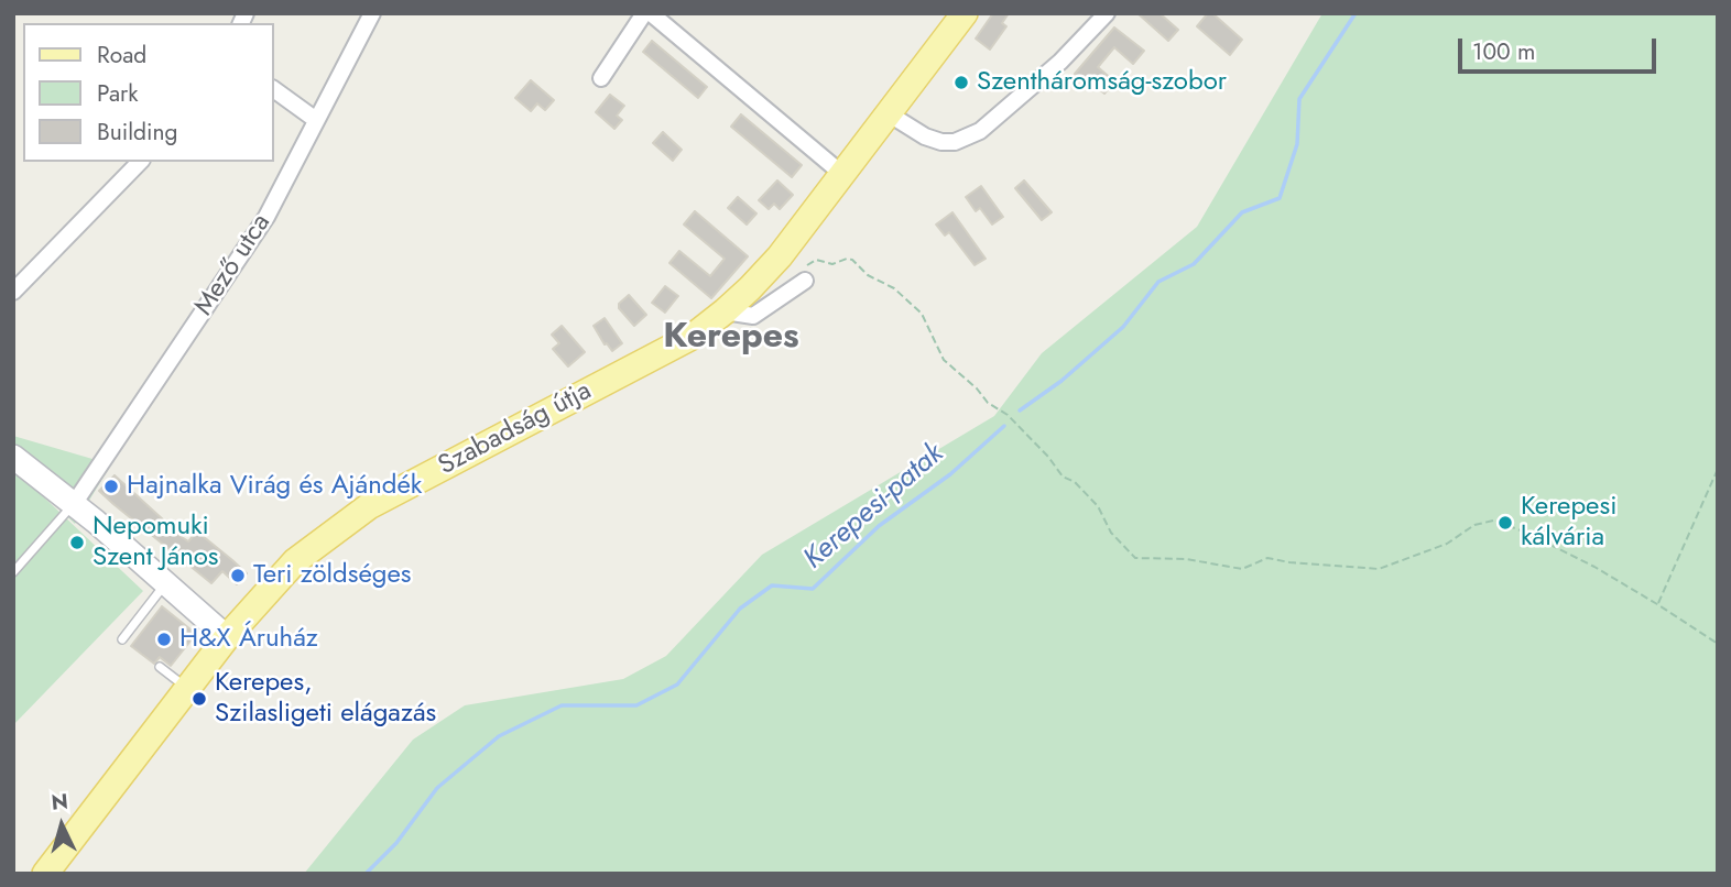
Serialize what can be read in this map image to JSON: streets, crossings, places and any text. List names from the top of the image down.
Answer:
{
  "streets": {
    "main road": ["Szabadság útja"],
    "street": ["Mező utca"]
  },
  "districts": ["Kerepes"],
  "water": ["Kerepesi-patak"],
  "places": [
    "Szentháromság-szobor",
    "Hajnalka Virág és Ajándék",
    "Kerepesi kálvária",
    "Nepomuki Szent János",
    "Teri zöldséges",
    "H&X Áruház",
    "Kerepes, Szilasligeti elágazás"
  ],
  "legend": ["Road", "Park", "Building"],
  "scale_bar": "100 m",
  "north": "top"
}
